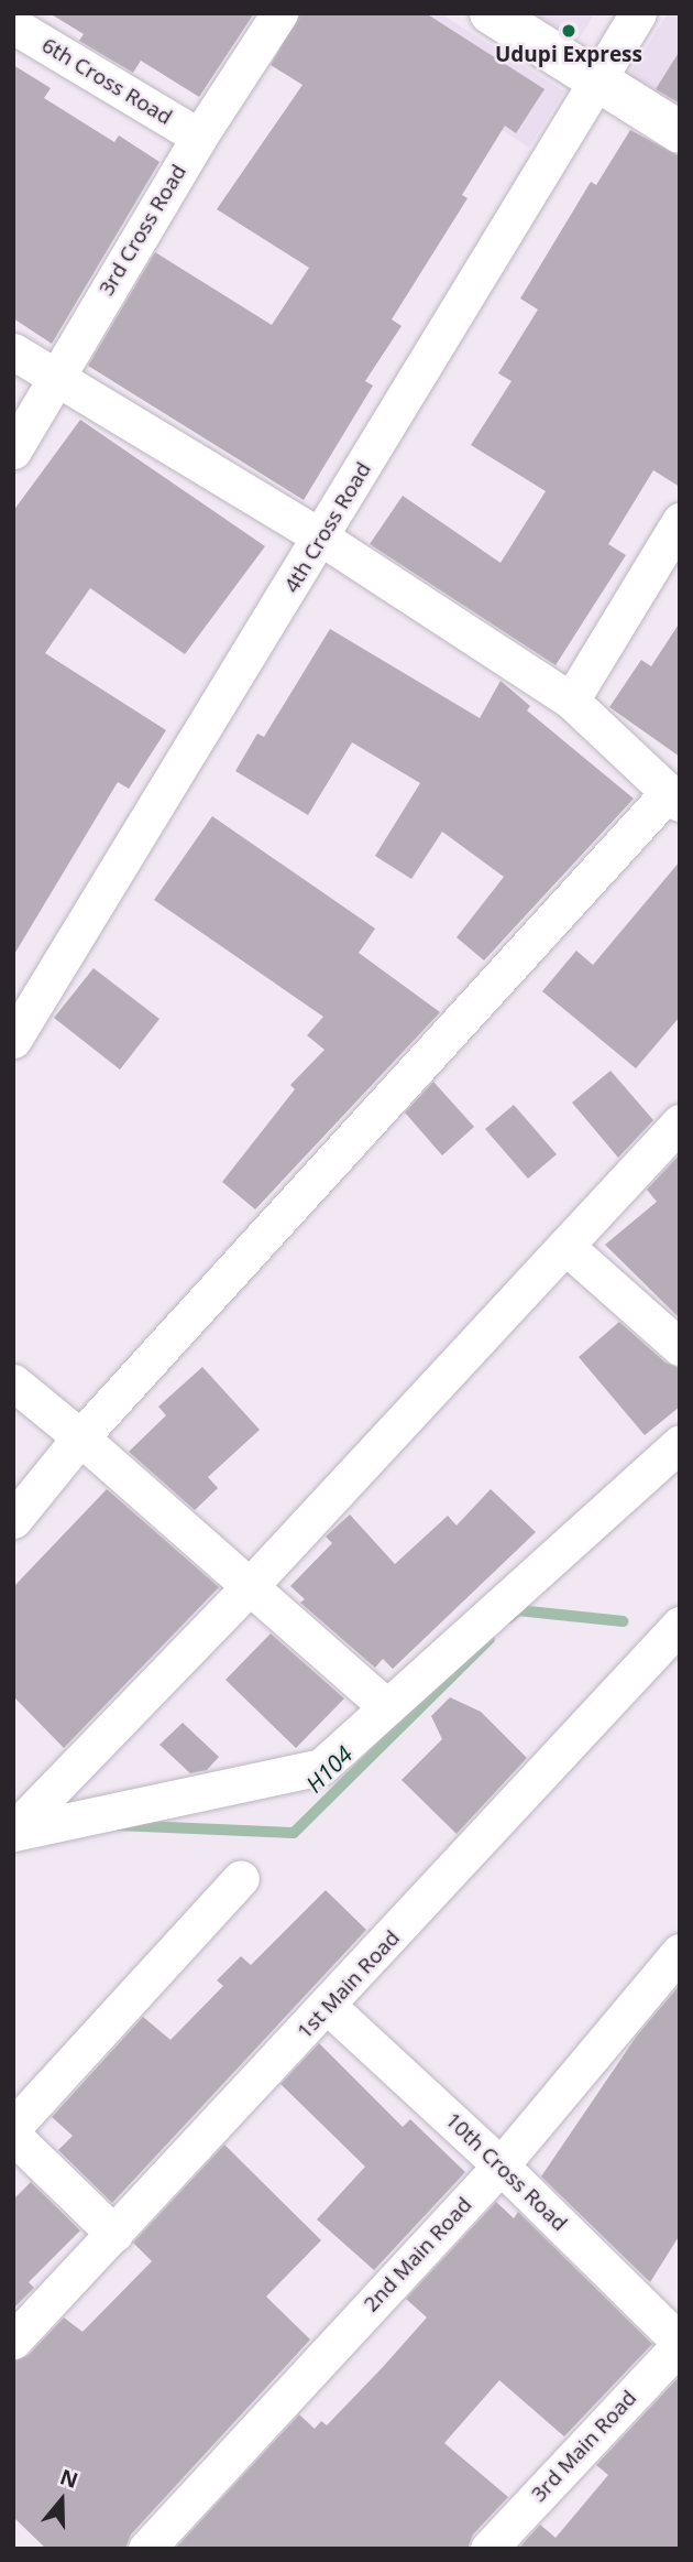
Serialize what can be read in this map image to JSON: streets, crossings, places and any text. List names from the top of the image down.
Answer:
{
  "streets": {
    "street": [
      "6th Cross Road",
      "3rd Cross Road",
      "4th Cross Road",
      "1st Main Road",
      "10th Cross Road",
      "2nd Main Road",
      "3rd Main Road"
    ]
  },
  "crossings": [
    ["6th Cross Road", "3rd Cross Road"],
    ["1st Main Road", "10th Cross Road"],
    ["10th Cross Road", "2nd Main Road"],
    ["10th Cross Road", "3rd Main Road"]
  ],
  "water": ["H104"],
  "places": ["Udupi Express"],
  "north": "top"
}
